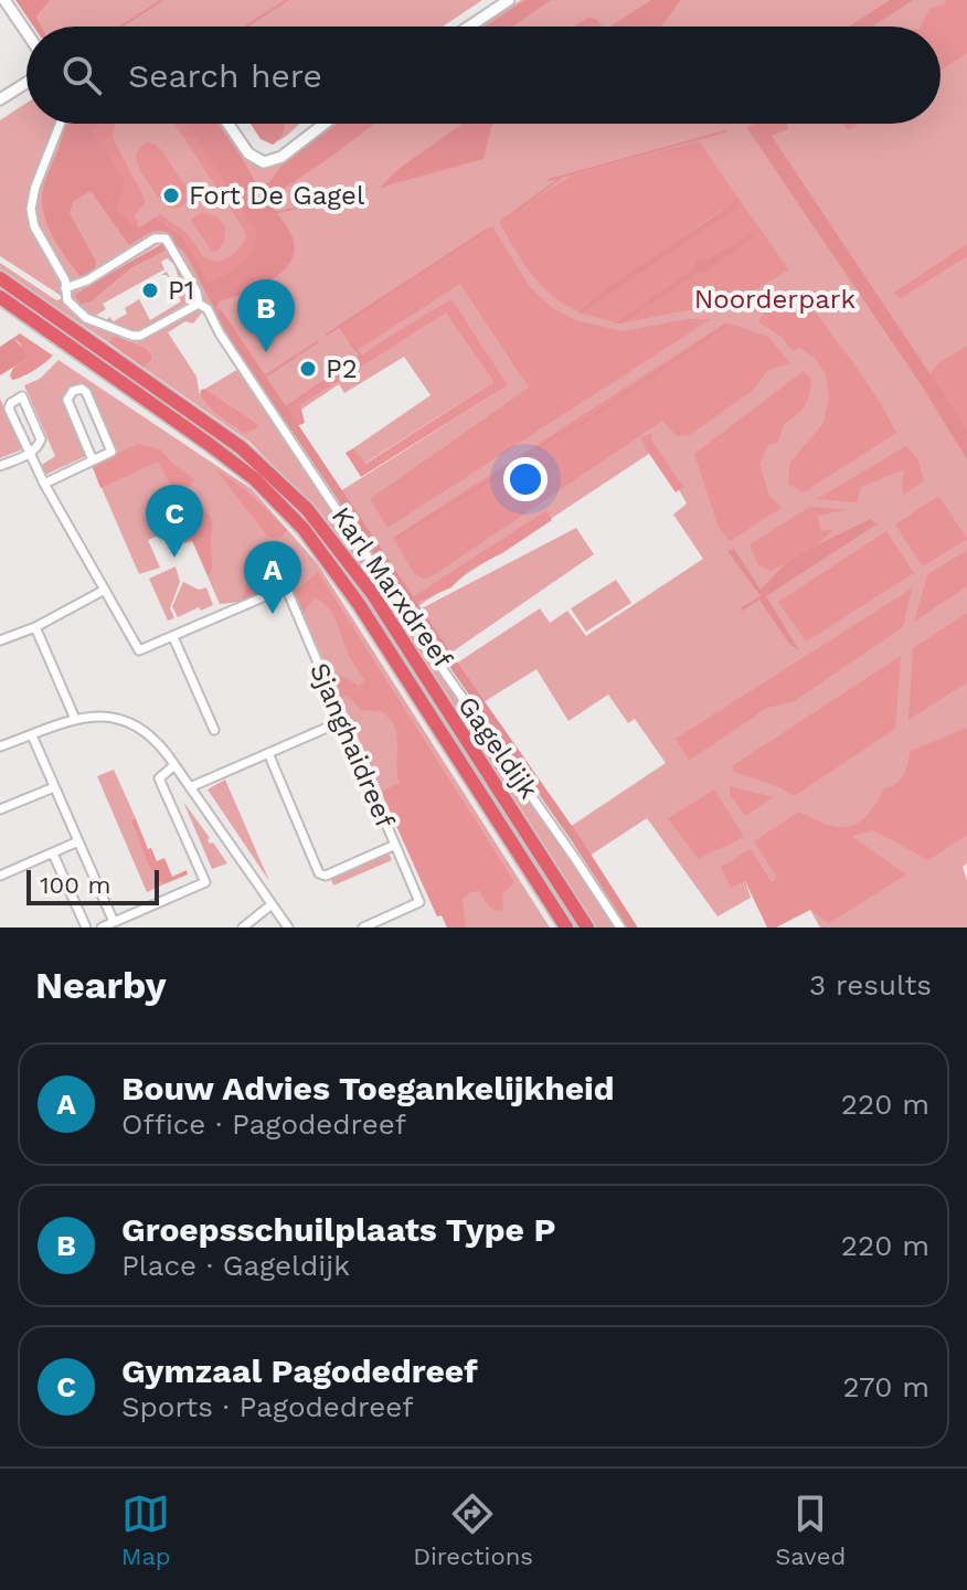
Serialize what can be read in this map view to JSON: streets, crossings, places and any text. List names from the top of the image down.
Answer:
{
  "streets": {
    "highway": ["Karl Marxdreef"],
    "street": ["Sjanghaidreef", "Gageldijk"]
  },
  "parks": ["Noorderpark"],
  "places": ["Fort De Gagel", "P1", "P2"],
  "scale_bar": "100 m",
  "page": {
    "search": "Search here",
    "pins": ["B", "C", "A"],
    "scale": "100 m",
    "heading": ["Nearby", "3 results"],
    "list": [
      {
        "mark": "A",
        "name": "Bouw Advies Toegankelijkheid",
        "note": "Office · Pagodedreef",
        "value": "220 m"
      },
      {
        "mark": "B",
        "name": "Groepsschuilplaats Type P",
        "note": "Place · Gageldijk",
        "value": "220 m"
      },
      {
        "mark": "C",
        "name": "Gymzaal Pagodedreef",
        "note": "Sports · Pagodedreef",
        "value": "270 m"
      }
    ],
    "nav": ["Map", "Directions", "Saved"]
  }
}
